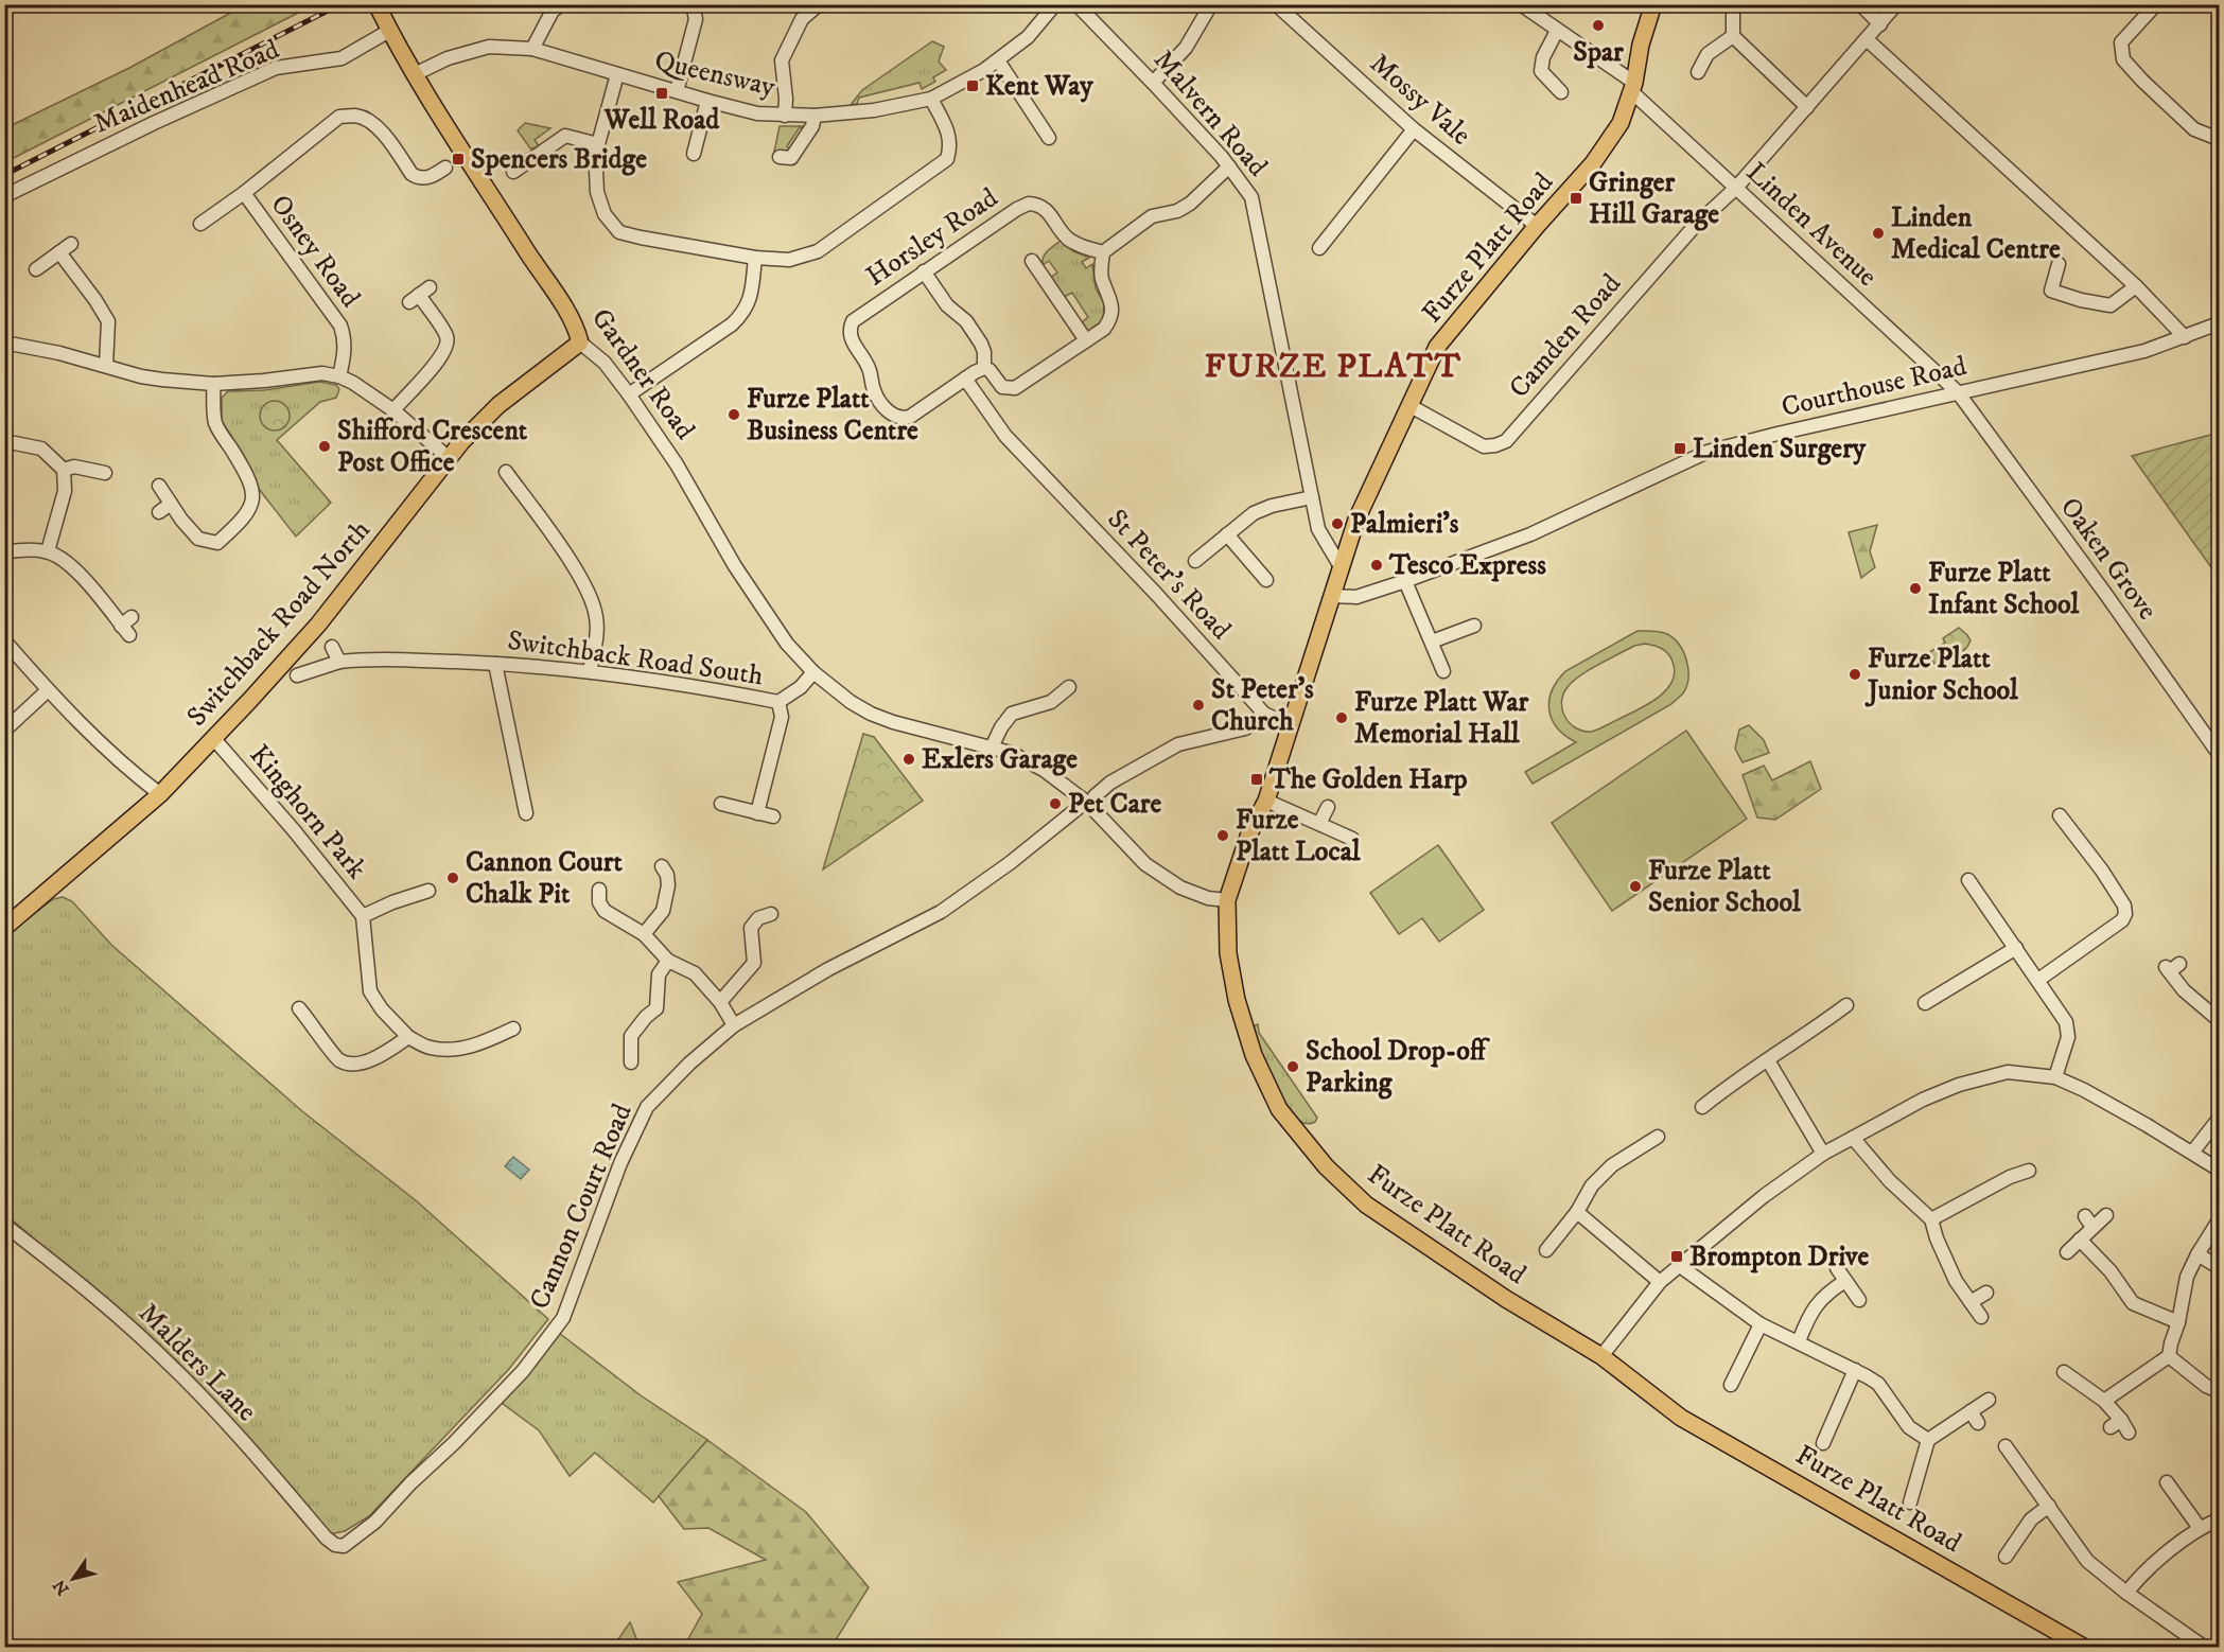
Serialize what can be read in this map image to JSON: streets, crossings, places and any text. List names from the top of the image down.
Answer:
{
  "streets": {
    "main road": ["Furze Platt Road", "Gardner Road", "Switchback Road North"],
    "street": [
      "Queensway",
      "Maidenhead Road",
      "Mossy Vale",
      "Malvern Road",
      "Linden Avenue",
      "Horsley Road",
      "Osney Road",
      "Camden Road",
      "Courthouse Road",
      "Oaken Grove",
      "St Peter's Road",
      "Switchback Road South",
      "Kinghorn Park",
      "Cannon Court Road",
      "Malders Lane"
    ]
  },
  "crossings": [
    ["Queensway", "Gardner Road"],
    ["Maidenhead Road", "Gardner Road"],
    ["Mossy Vale", "Furze Platt Road"],
    ["Malvern Road", "Furze Platt Road"],
    ["Linden Avenue", "Furze Platt Road"],
    ["Linden Avenue", "Camden Road"],
    ["Linden Avenue", "Courthouse Road"],
    ["Linden Avenue", "Oaken Grove"],
    ["Horsley Road", "St Peter's Road"],
    ["Furze Platt Road", "Camden Road"],
    ["Furze Platt Road", "Courthouse Road"],
    ["Furze Platt Road", "St Peter's Road"],
    ["Gardner Road", "Switchback Road North"],
    ["Gardner Road", "Switchback Road South"],
    ["Courthouse Road", "Oaken Grove"],
    ["St Peter's Road", "Cannon Court Road"],
    ["Switchback Road North", "Kinghorn Park"],
    ["Cannon Court Road", "Malders Lane"]
  ],
  "districts": ["FURZE PLATT"],
  "places": {
    "other": [
      "Spar",
      "Linden Medical Centre",
      "Furze Platt Business Centre",
      "Shifford Crescent Post Office",
      "Palmieri's",
      "Tesco Express",
      "Furze Platt Infant School",
      "Furze Platt Junior School",
      "St Peter's Church",
      "Furze Platt War Memorial Hall",
      "Exlers Garage",
      "Pet Care",
      "Furze Platt Local",
      "Cannon Court Chalk Pit",
      "Furze Platt Senior School",
      "School Drop-off Parking"
    ],
    "transit": [
      "Kent Way",
      "Well Road",
      "Spencers Bridge",
      "Gringer Hill Garage",
      "Linden Surgery",
      "The Golden Harp",
      "Brompton Drive"
    ]
  },
  "north": "bottom left"
}
